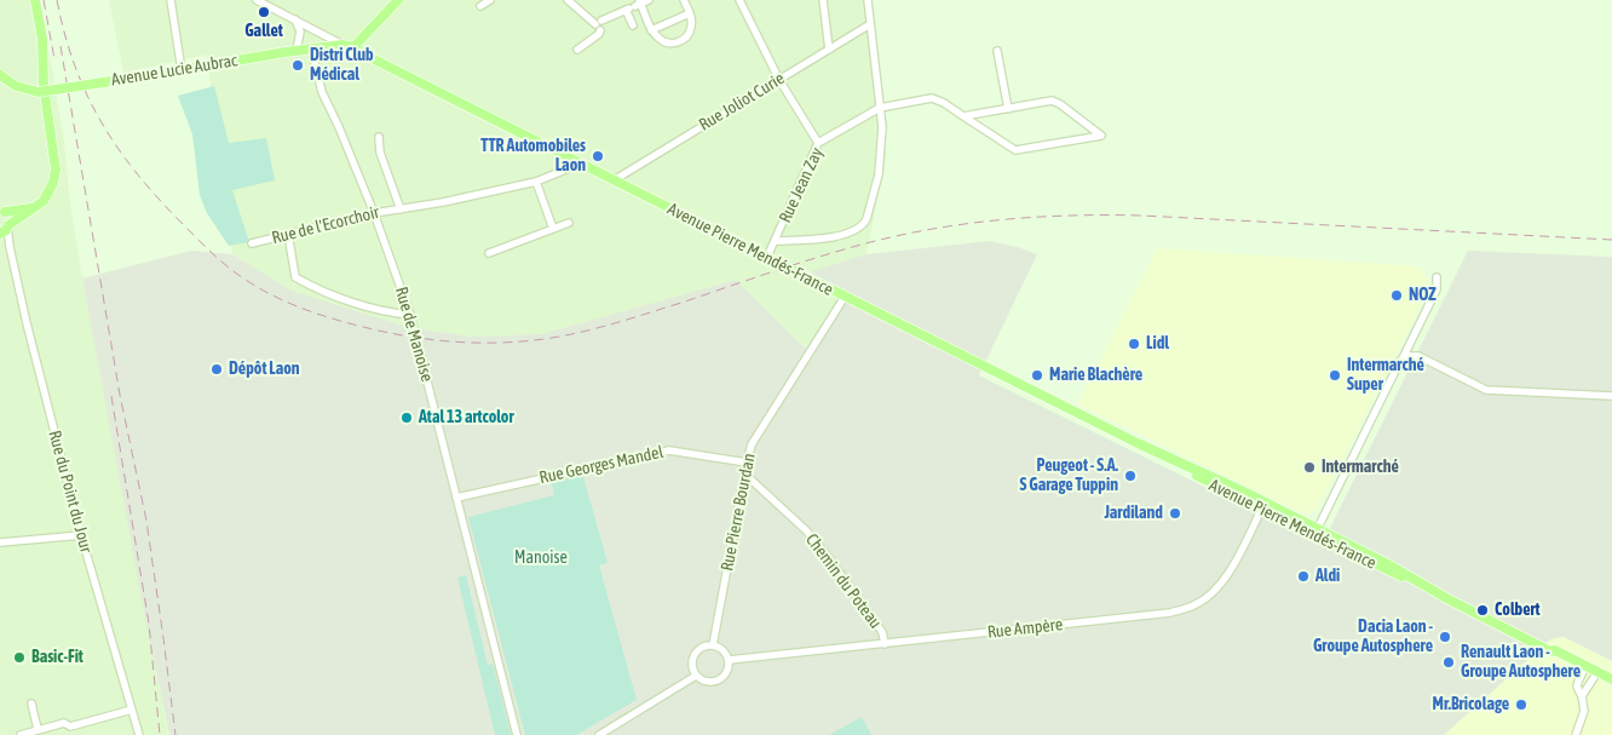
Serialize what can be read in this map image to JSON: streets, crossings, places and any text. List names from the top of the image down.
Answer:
{
  "streets": {
    "main road": ["Avenue Lucie Aubrac", "Avenue Pierre Mendés-France"],
    "street": [
      "Rue Joliot Curie",
      "Rue Jean Zay",
      "Rue de l'Ecorchoir",
      "Rue de Manoise",
      "Rue Georges Mandel",
      "Rue du Point du Jour",
      "Rue Pierre Bourdan",
      "Chemin du Poteau",
      "Rue Ampère"
    ]
  },
  "crossings": [
    ["Avenue Lucie Aubrac", "Avenue Pierre Mendés-France"],
    ["Avenue Lucie Aubrac", "Rue de Manoise"],
    ["Rue Joliot Curie", "Avenue Pierre Mendés-France"],
    ["Rue Jean Zay", "Avenue Pierre Mendés-France"],
    ["Rue de l'Ecorchoir", "Avenue Pierre Mendés-France"],
    ["Rue de l'Ecorchoir", "Rue de Manoise"],
    ["Avenue Pierre Mendés-France", "Rue Pierre Bourdan"],
    ["Avenue Pierre Mendés-France", "Rue Ampère"],
    ["Rue de Manoise", "Rue Georges Mandel"],
    ["Rue Georges Mandel", "Rue Pierre Bourdan"],
    ["Rue Pierre Bourdan", "Chemin du Poteau"],
    ["Rue Pierre Bourdan", "Rue Ampère"],
    ["Chemin du Poteau", "Rue Ampère"]
  ],
  "parks": ["Manoise"],
  "places": [
    "Gallet",
    "Distri Club Médical",
    "TTR Automobiles Laon",
    "NOZ",
    "Lidl",
    "Dépôt Laon",
    "Marie Blachère",
    "Intermarché Super",
    "Atal 13 artcolor",
    "Intermarché",
    "Peugeot - S.A. S Garage Tuppin",
    "Jardiland",
    "Aldi",
    "Colbert",
    "Dacia Laon - Groupe Autosphere",
    "Basic-Fit",
    "Renault Laon - Groupe Autosphere",
    "Mr.Bricolage"
  ]
}
